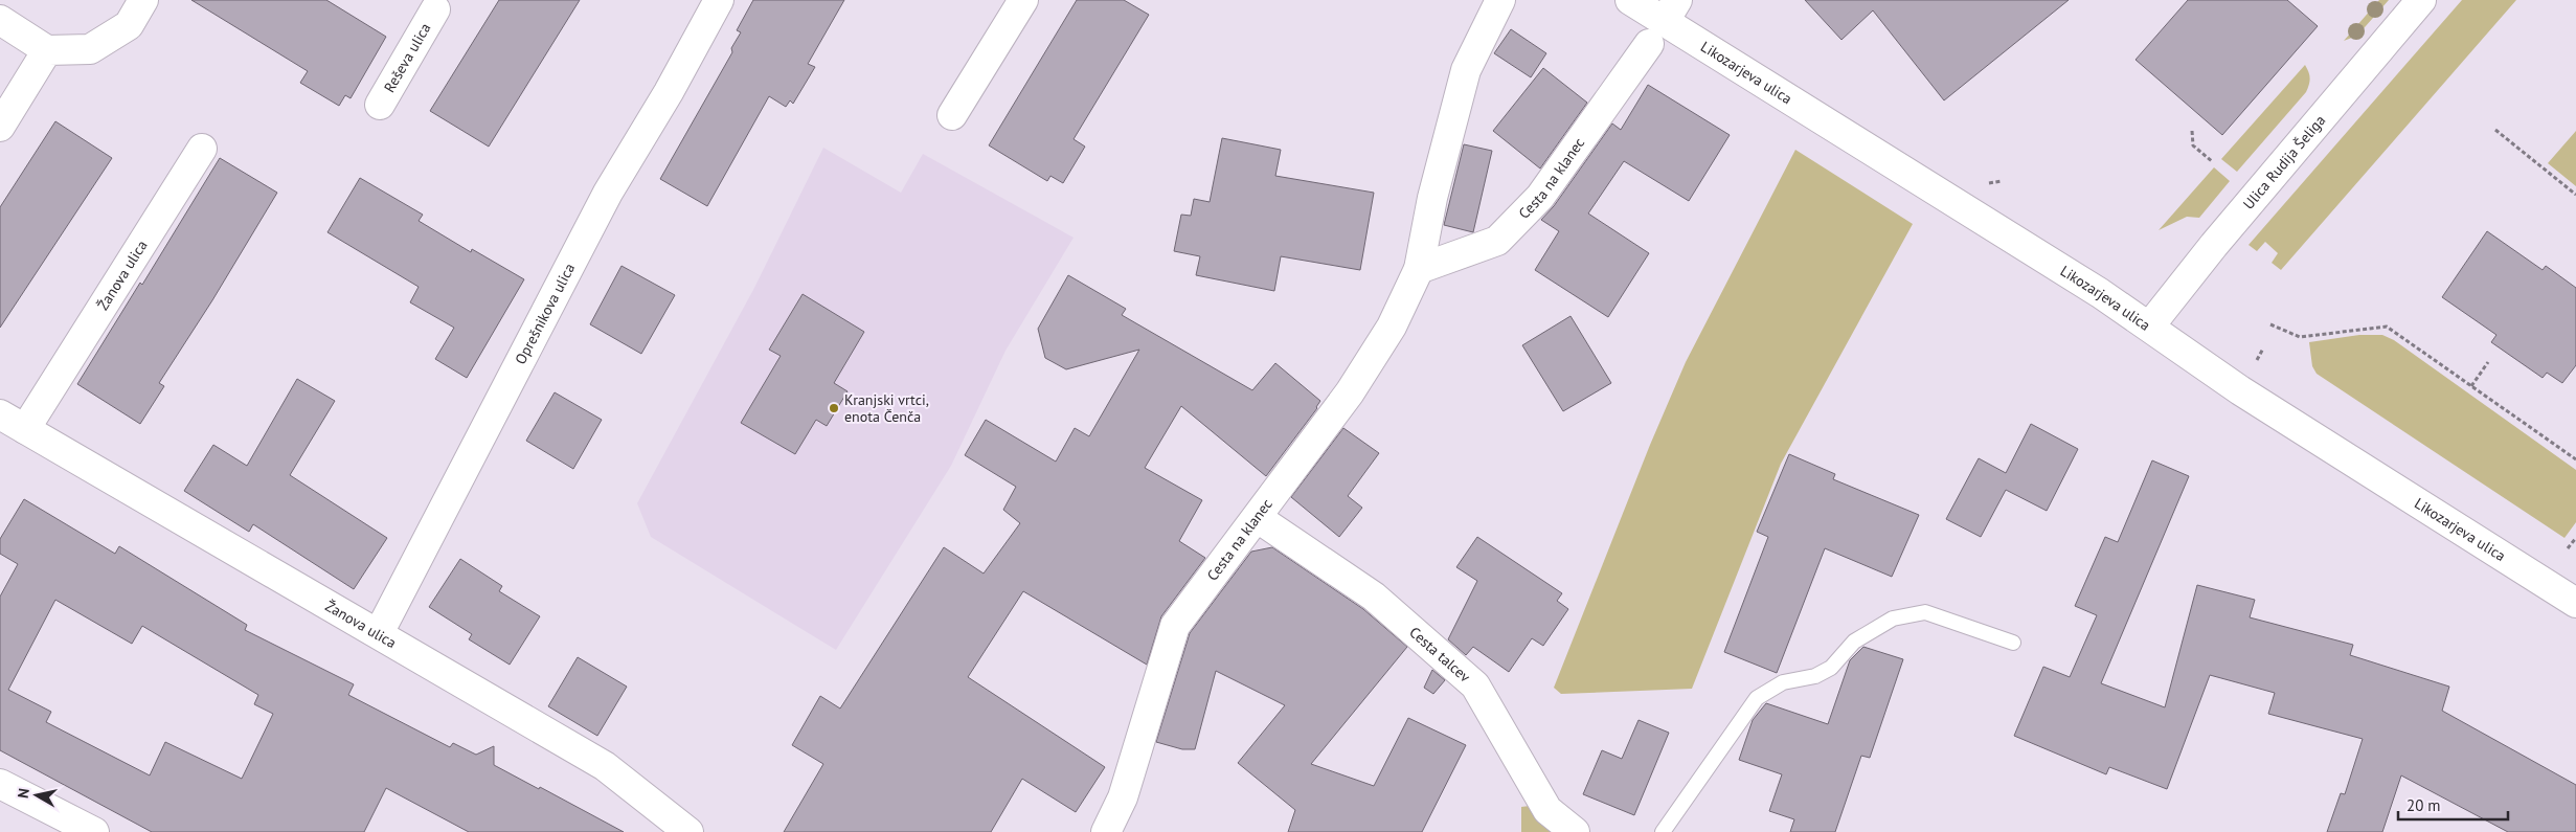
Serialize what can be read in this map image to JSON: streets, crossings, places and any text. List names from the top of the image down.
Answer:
{
  "streets": {
    "street": [
      "Reševa ulica",
      "Likozarjeva ulica",
      "Ulica Rudija Šeliga",
      "Cesta na klanec",
      "Žanova ulica",
      "Oprešnikova ulica",
      "Cesta talcev"
    ]
  },
  "crossings": [
    ["Likozarjeva ulica", "Ulica Rudija Šeliga"],
    ["Likozarjeva ulica", "Cesta na klanec"],
    ["Cesta na klanec", "Cesta talcev"],
    ["Žanova ulica", "Oprešnikova ulica"]
  ],
  "places": ["Kranjski vrtci, enota Čenča"],
  "scale_bar": "20 m",
  "north": "left"
}
